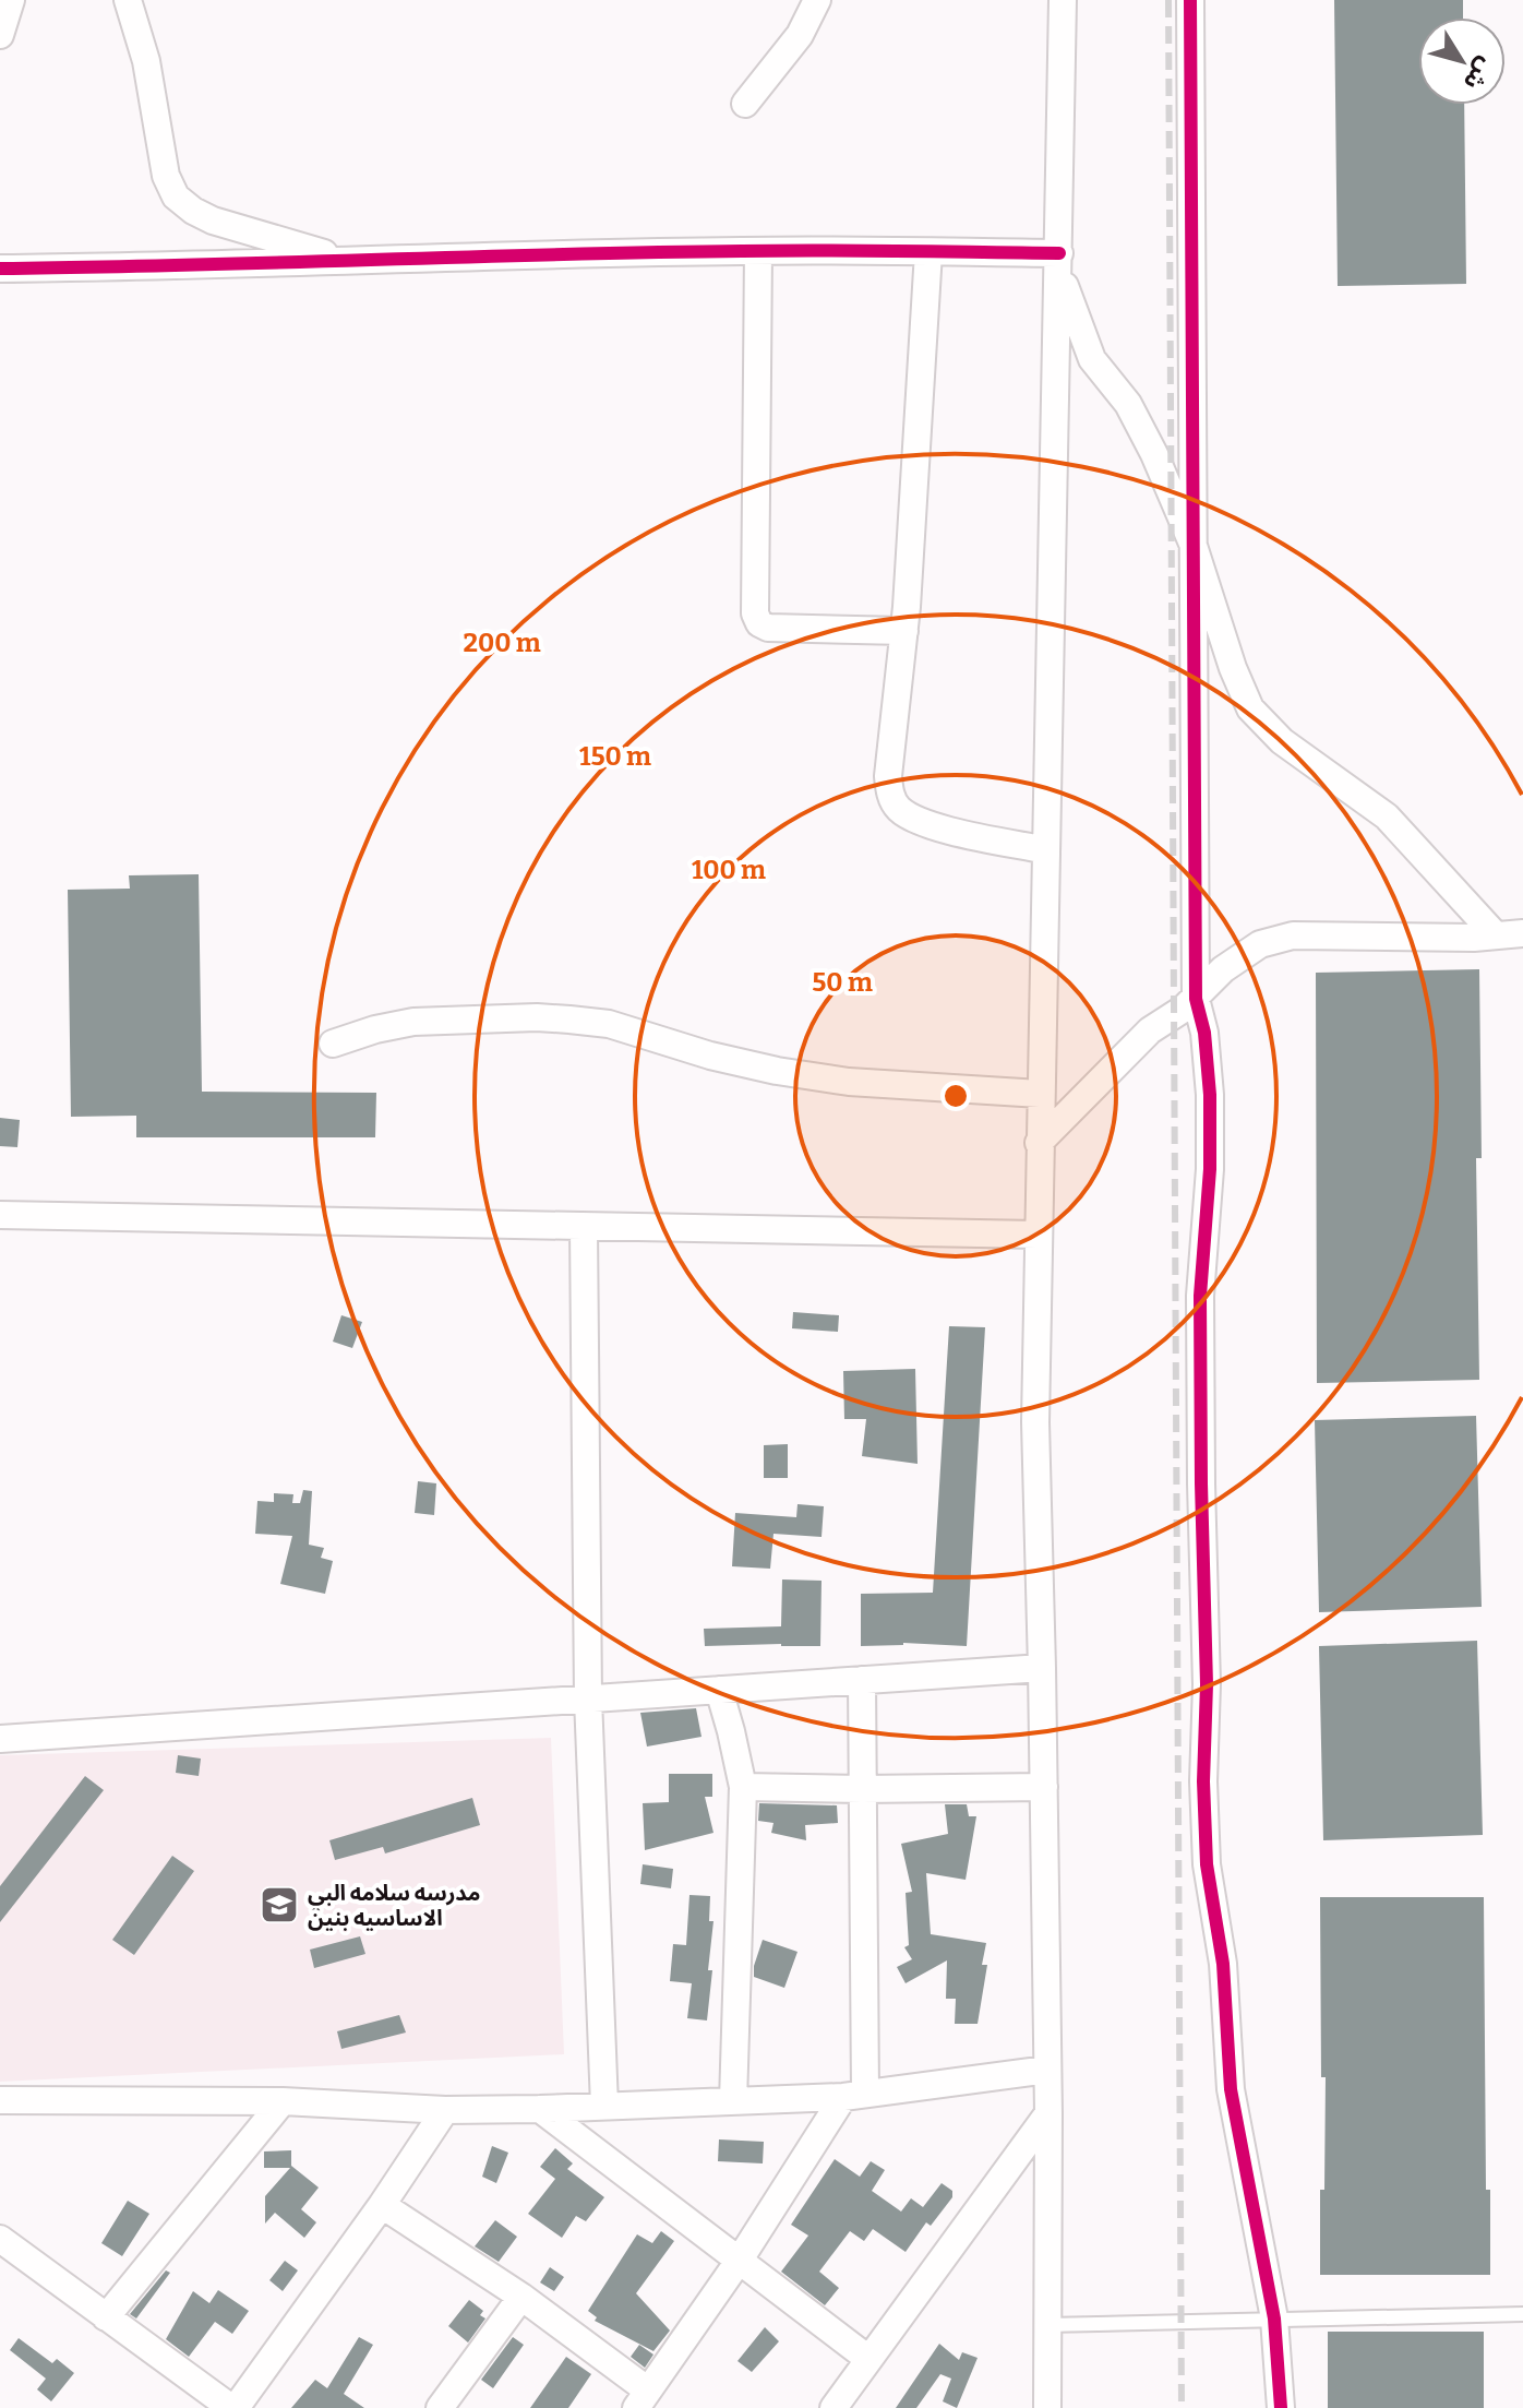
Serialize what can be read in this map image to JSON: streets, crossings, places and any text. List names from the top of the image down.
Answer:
{
  "places": {
    "school or university": ["مدرسه سلامه البي الاساسيه بنين"]
  },
  "north": "bottom right",
  "rings": [
    "200 m",
    "150 m",
    "100 m",
    "50 m"
  ]
}
